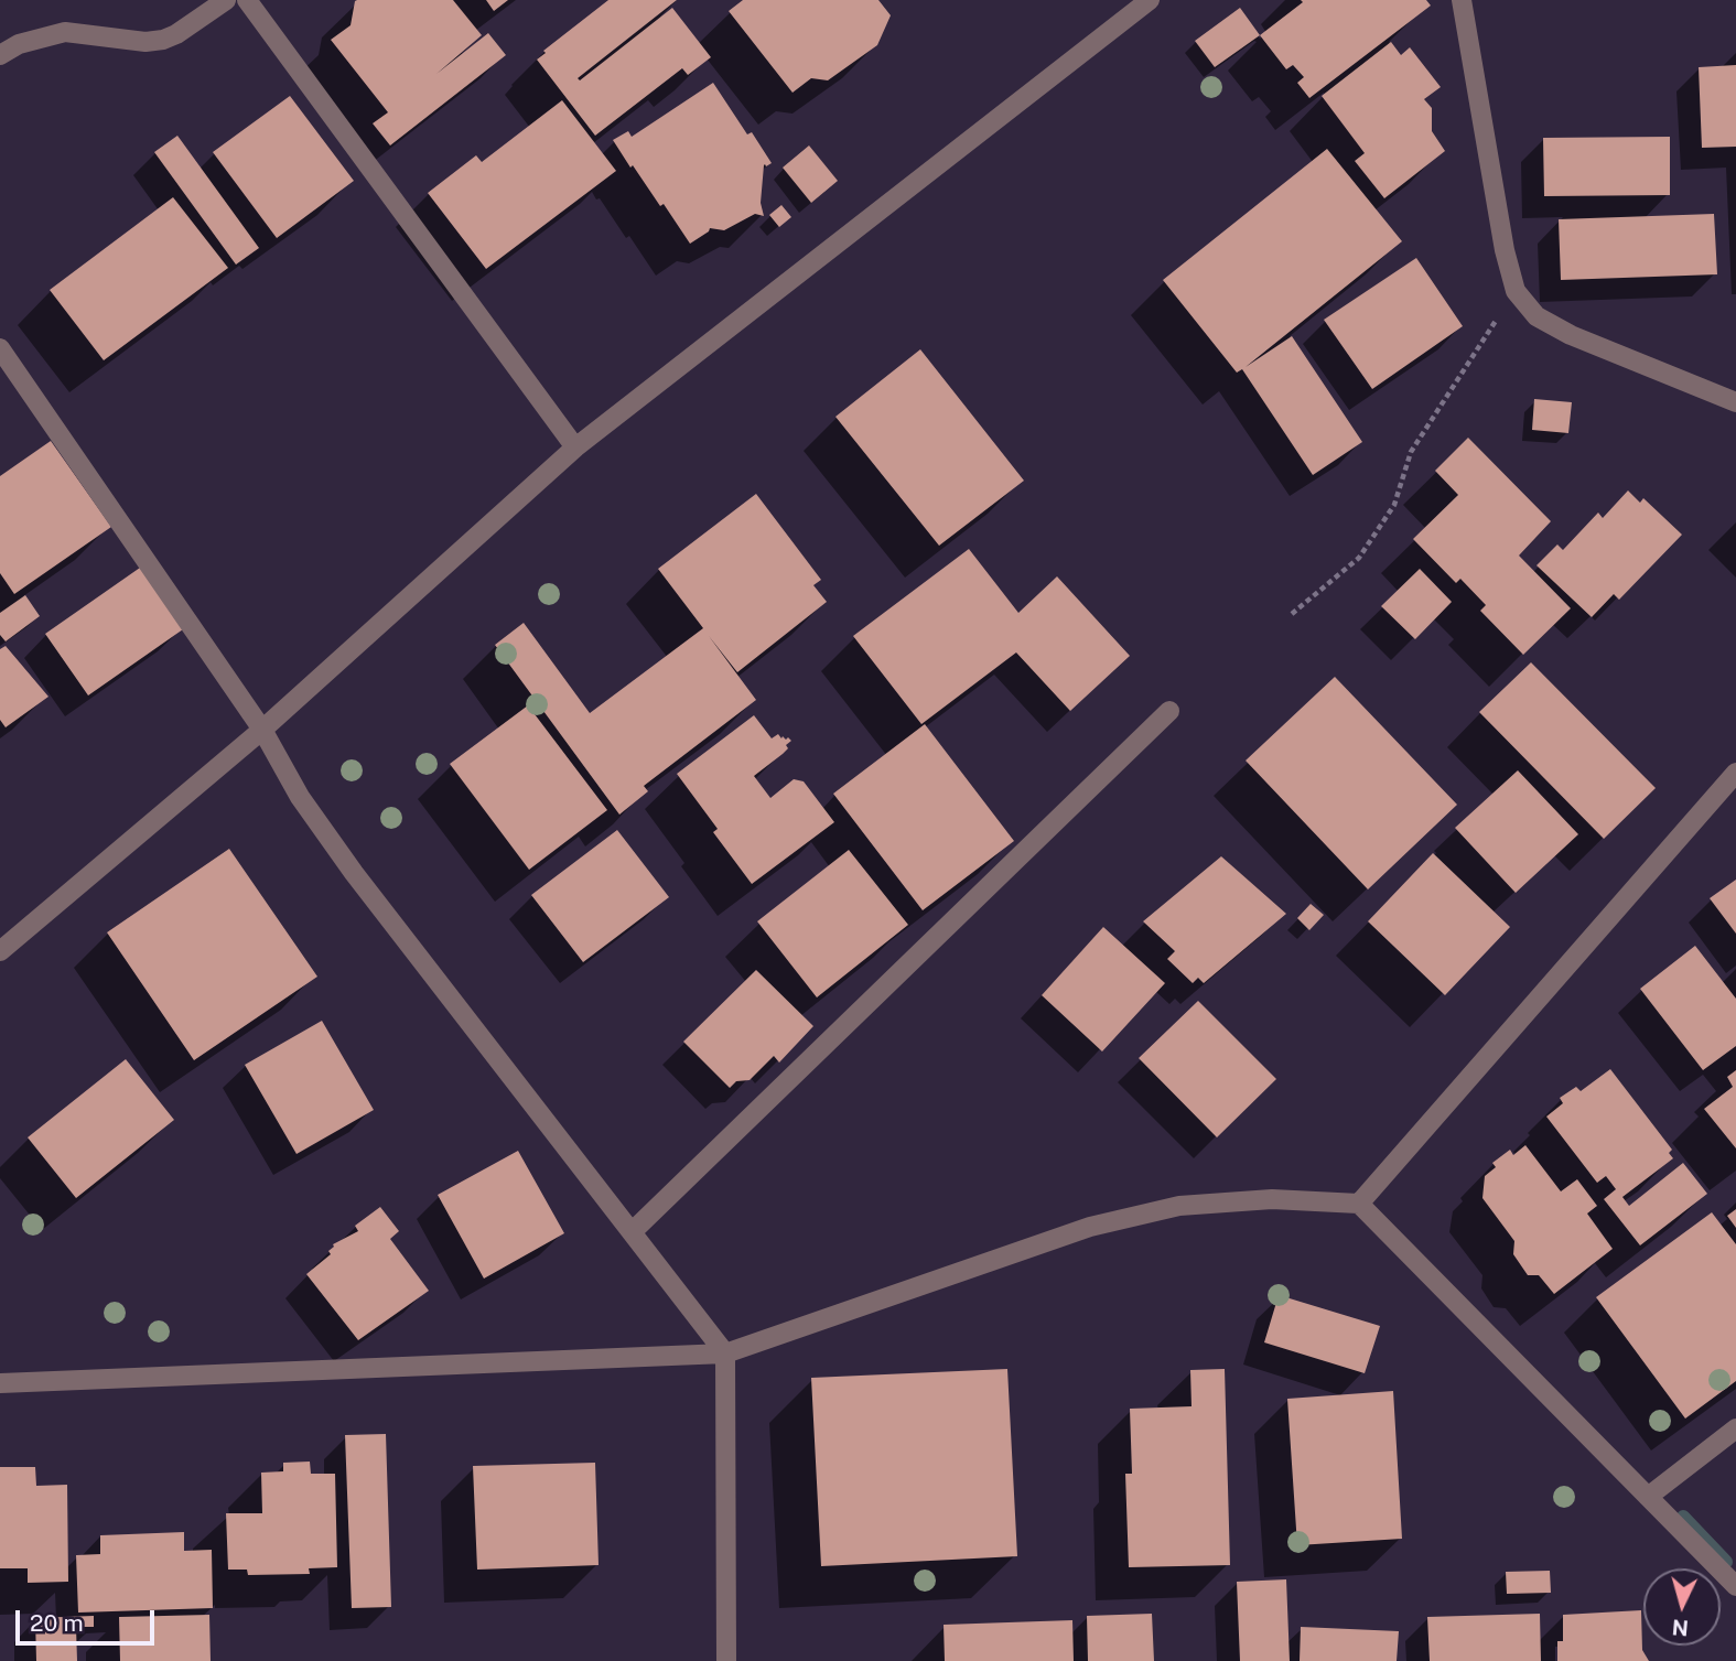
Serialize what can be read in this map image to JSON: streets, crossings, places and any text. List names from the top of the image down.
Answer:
{
  "scale_bar": "20 m",
  "north": "bottom"
}
